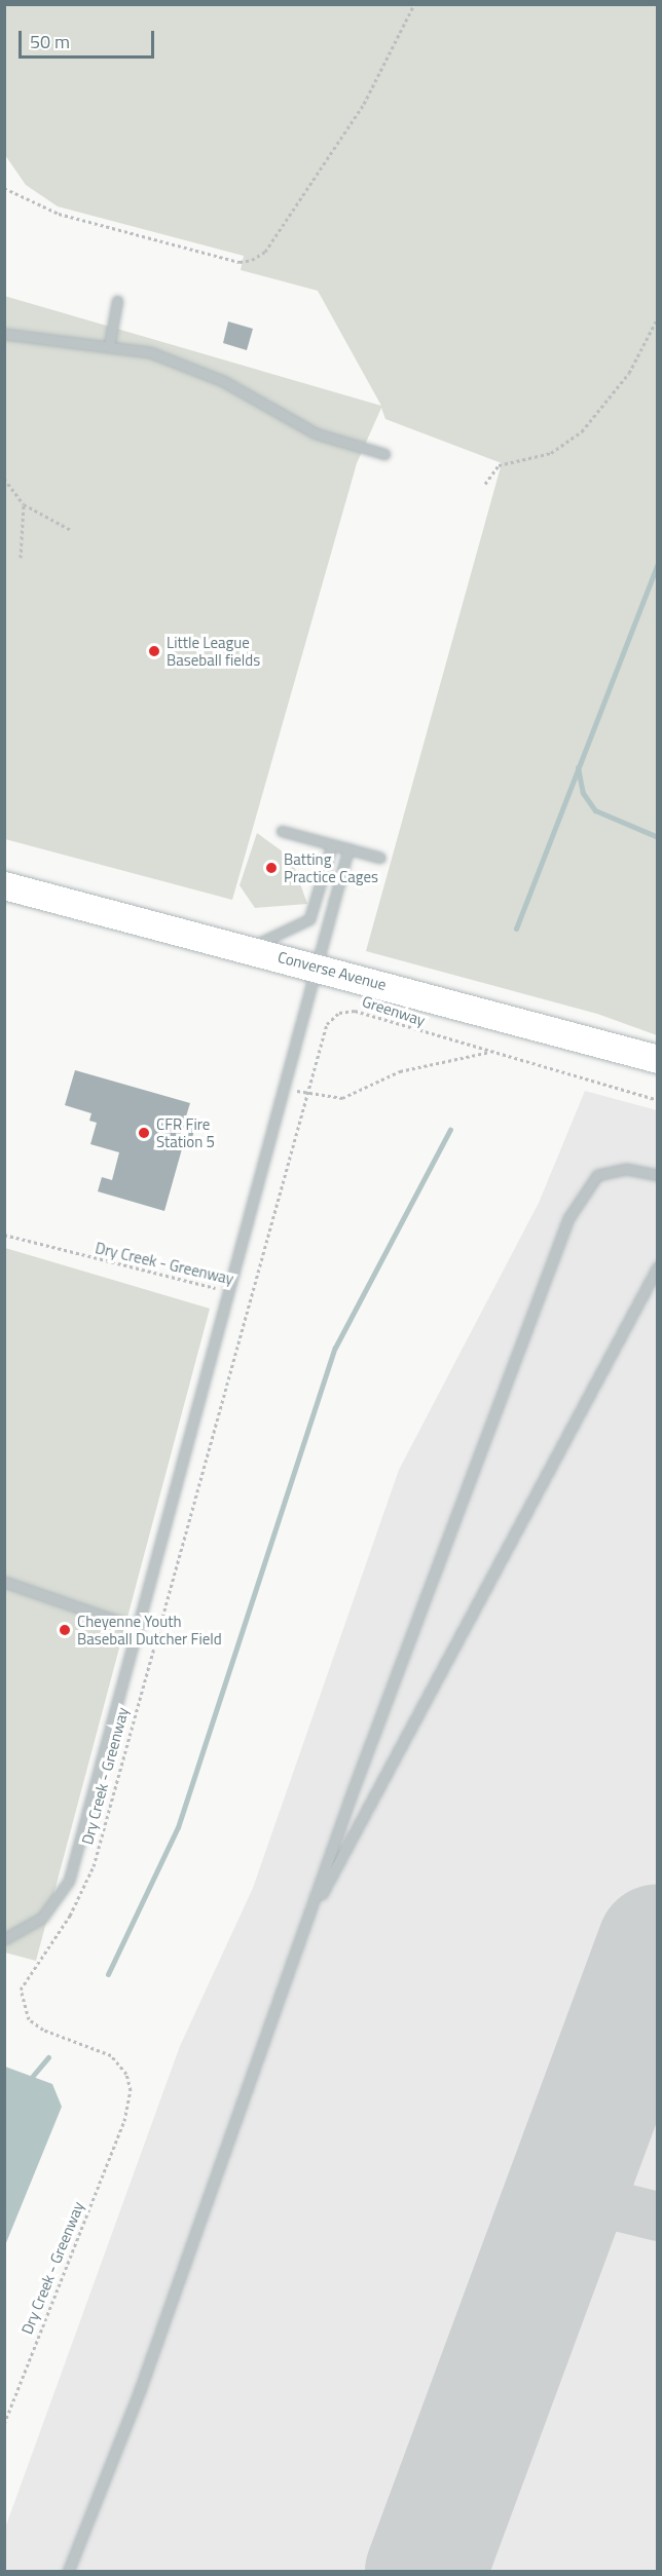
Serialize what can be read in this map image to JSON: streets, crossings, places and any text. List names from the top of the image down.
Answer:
{
  "streets": {
    "main road": ["Converse Avenue"],
    "path": ["Greenway", "Dry Creek - Greenway"]
  },
  "crossings": [
    ["Greenway", "Dry Creek - Greenway"]
  ],
  "places": [
    "Little League Baseball fields",
    "Batting Practice Cages",
    "CFR Fire Station 5",
    "Cheyenne Youth Baseball Dutcher Field"
  ],
  "scale_bar": "50 m"
}
